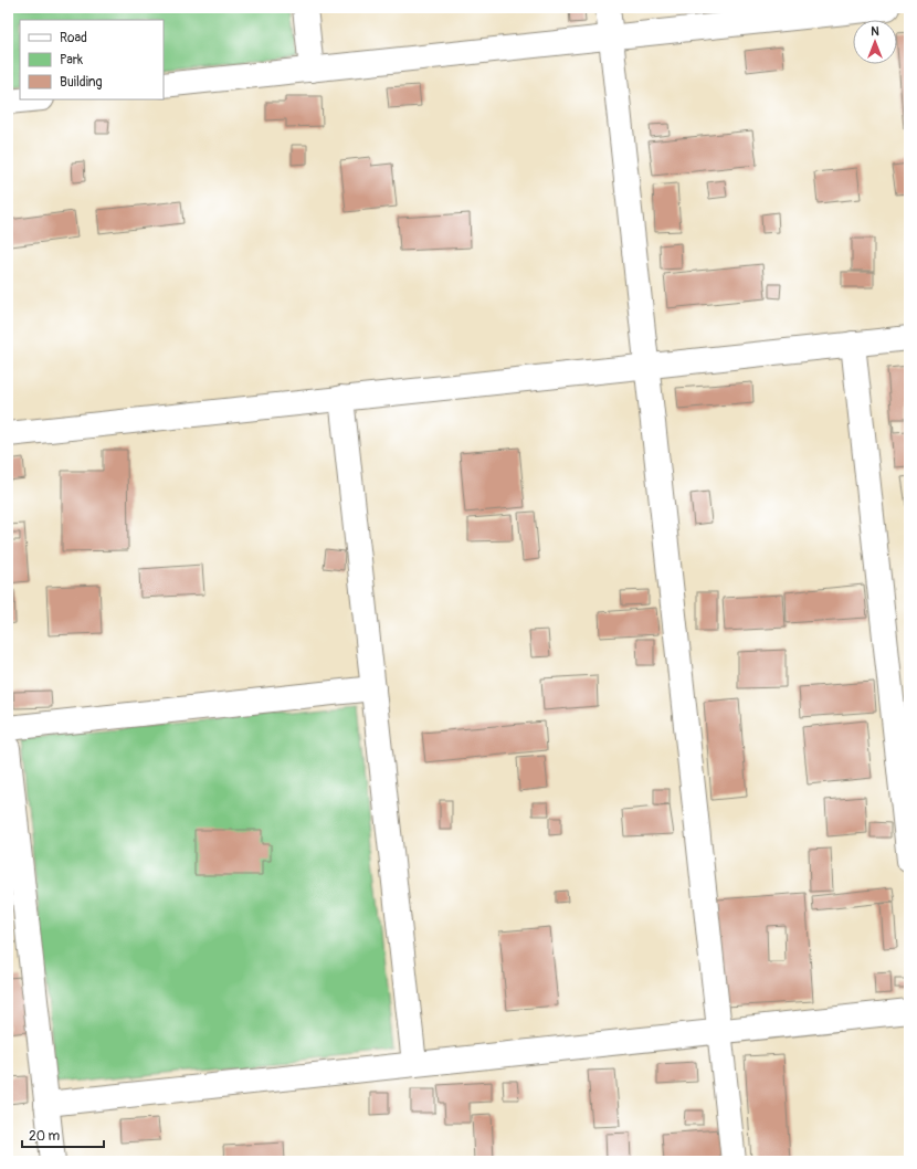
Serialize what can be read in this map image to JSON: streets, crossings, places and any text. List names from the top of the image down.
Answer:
{
  "legend": ["Road", "Park", "Building"],
  "scale_bar": "20 m",
  "north": "top"
}
